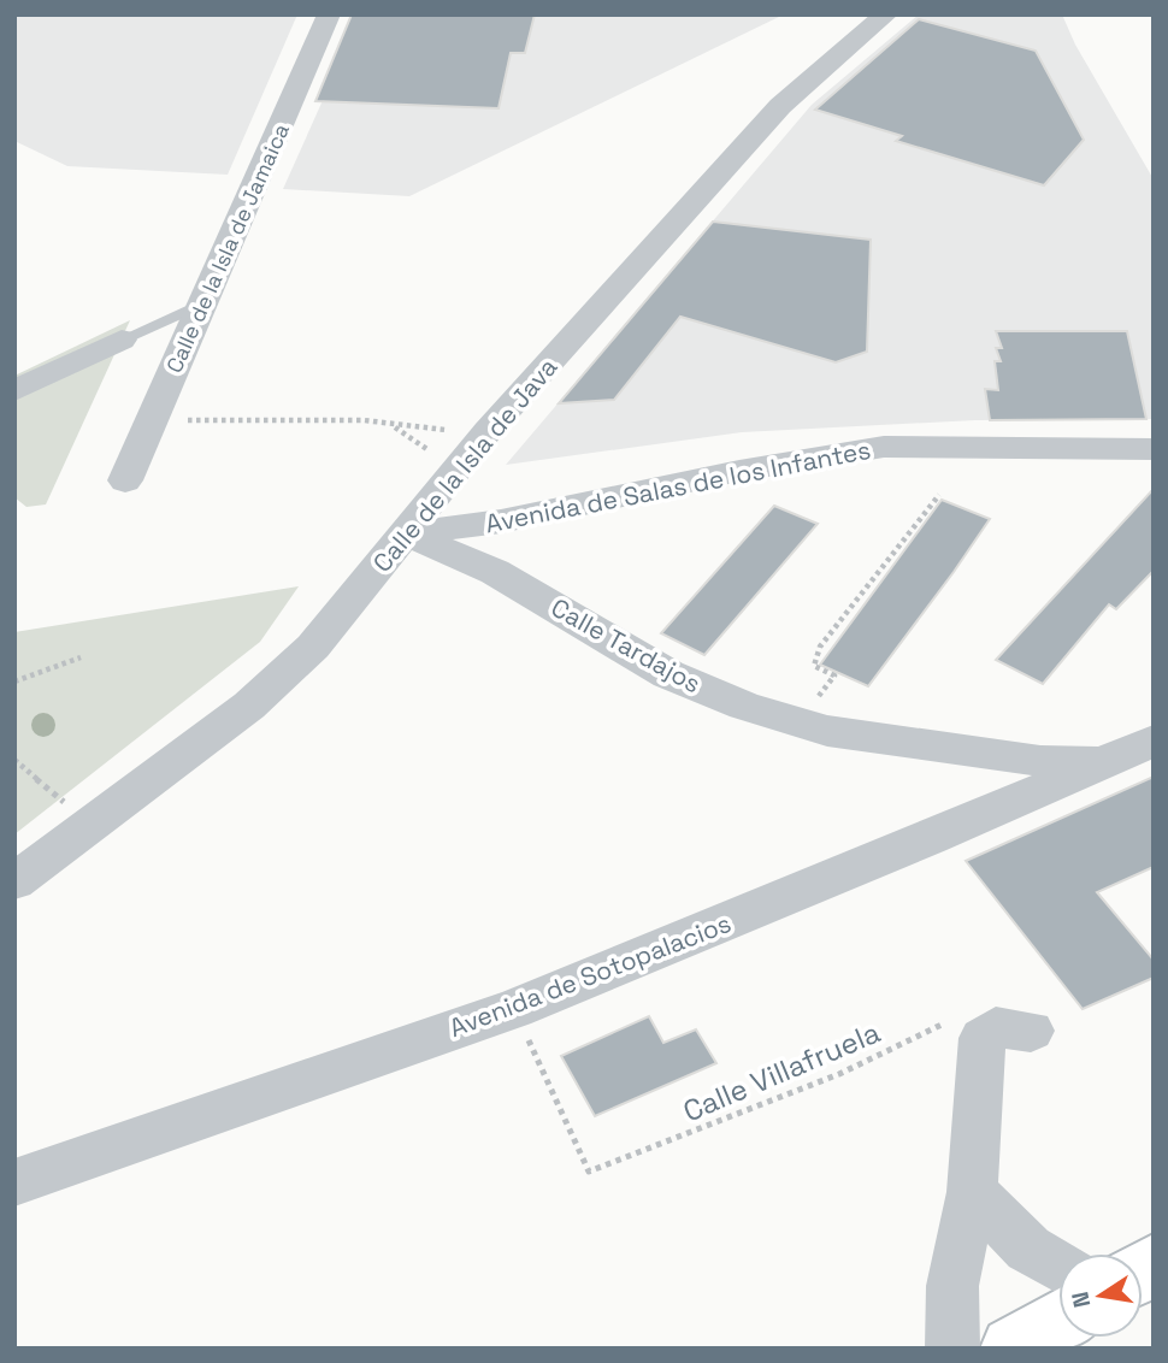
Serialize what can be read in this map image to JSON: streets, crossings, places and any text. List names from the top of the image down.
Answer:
{
  "streets": {
    "street": [
      "Calle de la Isla de Jamaica",
      "Calle de la Isla de Java",
      "Avenida de Salas de los Infantes",
      "Calle Tardajos",
      "Avenida de Sotopalacios"
    ],
    "path": ["Calle Villafruela"]
  },
  "crossings": [
    ["Calle de la Isla de Java", "Avenida de Salas de los Infantes"],
    ["Calle de la Isla de Java", "Calle Tardajos"],
    ["Avenida de Salas de los Infantes", "Calle Tardajos"],
    ["Calle Tardajos", "Avenida de Sotopalacios"],
    ["Avenida de Sotopalacios", "Calle Villafruela"]
  ],
  "north": "left"
}
